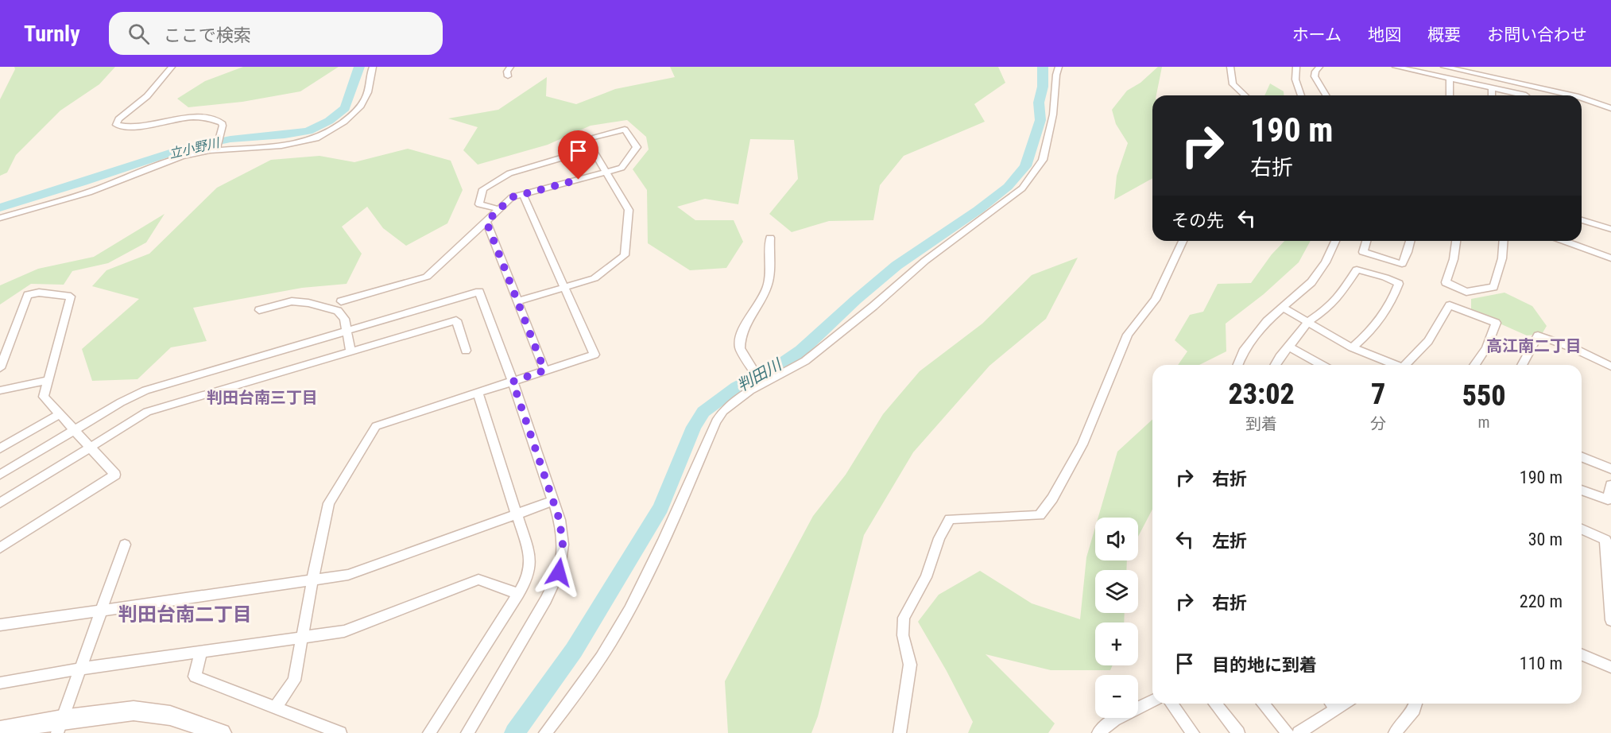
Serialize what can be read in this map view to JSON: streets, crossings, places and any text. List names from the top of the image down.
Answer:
{
  "districts": ["高江南二丁目", "判田台南三丁目", "判田台南二丁目"],
  "water": ["立小野川", "判田川"],
  "page": {
    "header": "Turnly",
    "search": "ここで検索",
    "nav": [
      "ホーム",
      "地図",
      "概要",
      "お問い合わせ"
    ],
    "turn": ["190 m", "右折"],
    "then": "その先",
    "eta": [
      "23:02",
      "到着",
      "7",
      "分",
      "550",
      "m"
    ],
    "list": [
      {
        "name": "右折",
        "value": "190 m"
      },
      {
        "name": "左折",
        "value": "30 m"
      },
      {
        "name": "右折",
        "value": "220 m"
      },
      {
        "name": "目的地に到着",
        "value": "110 m"
      }
    ],
    "map_buttons": ["+", "−"]
  }
}
